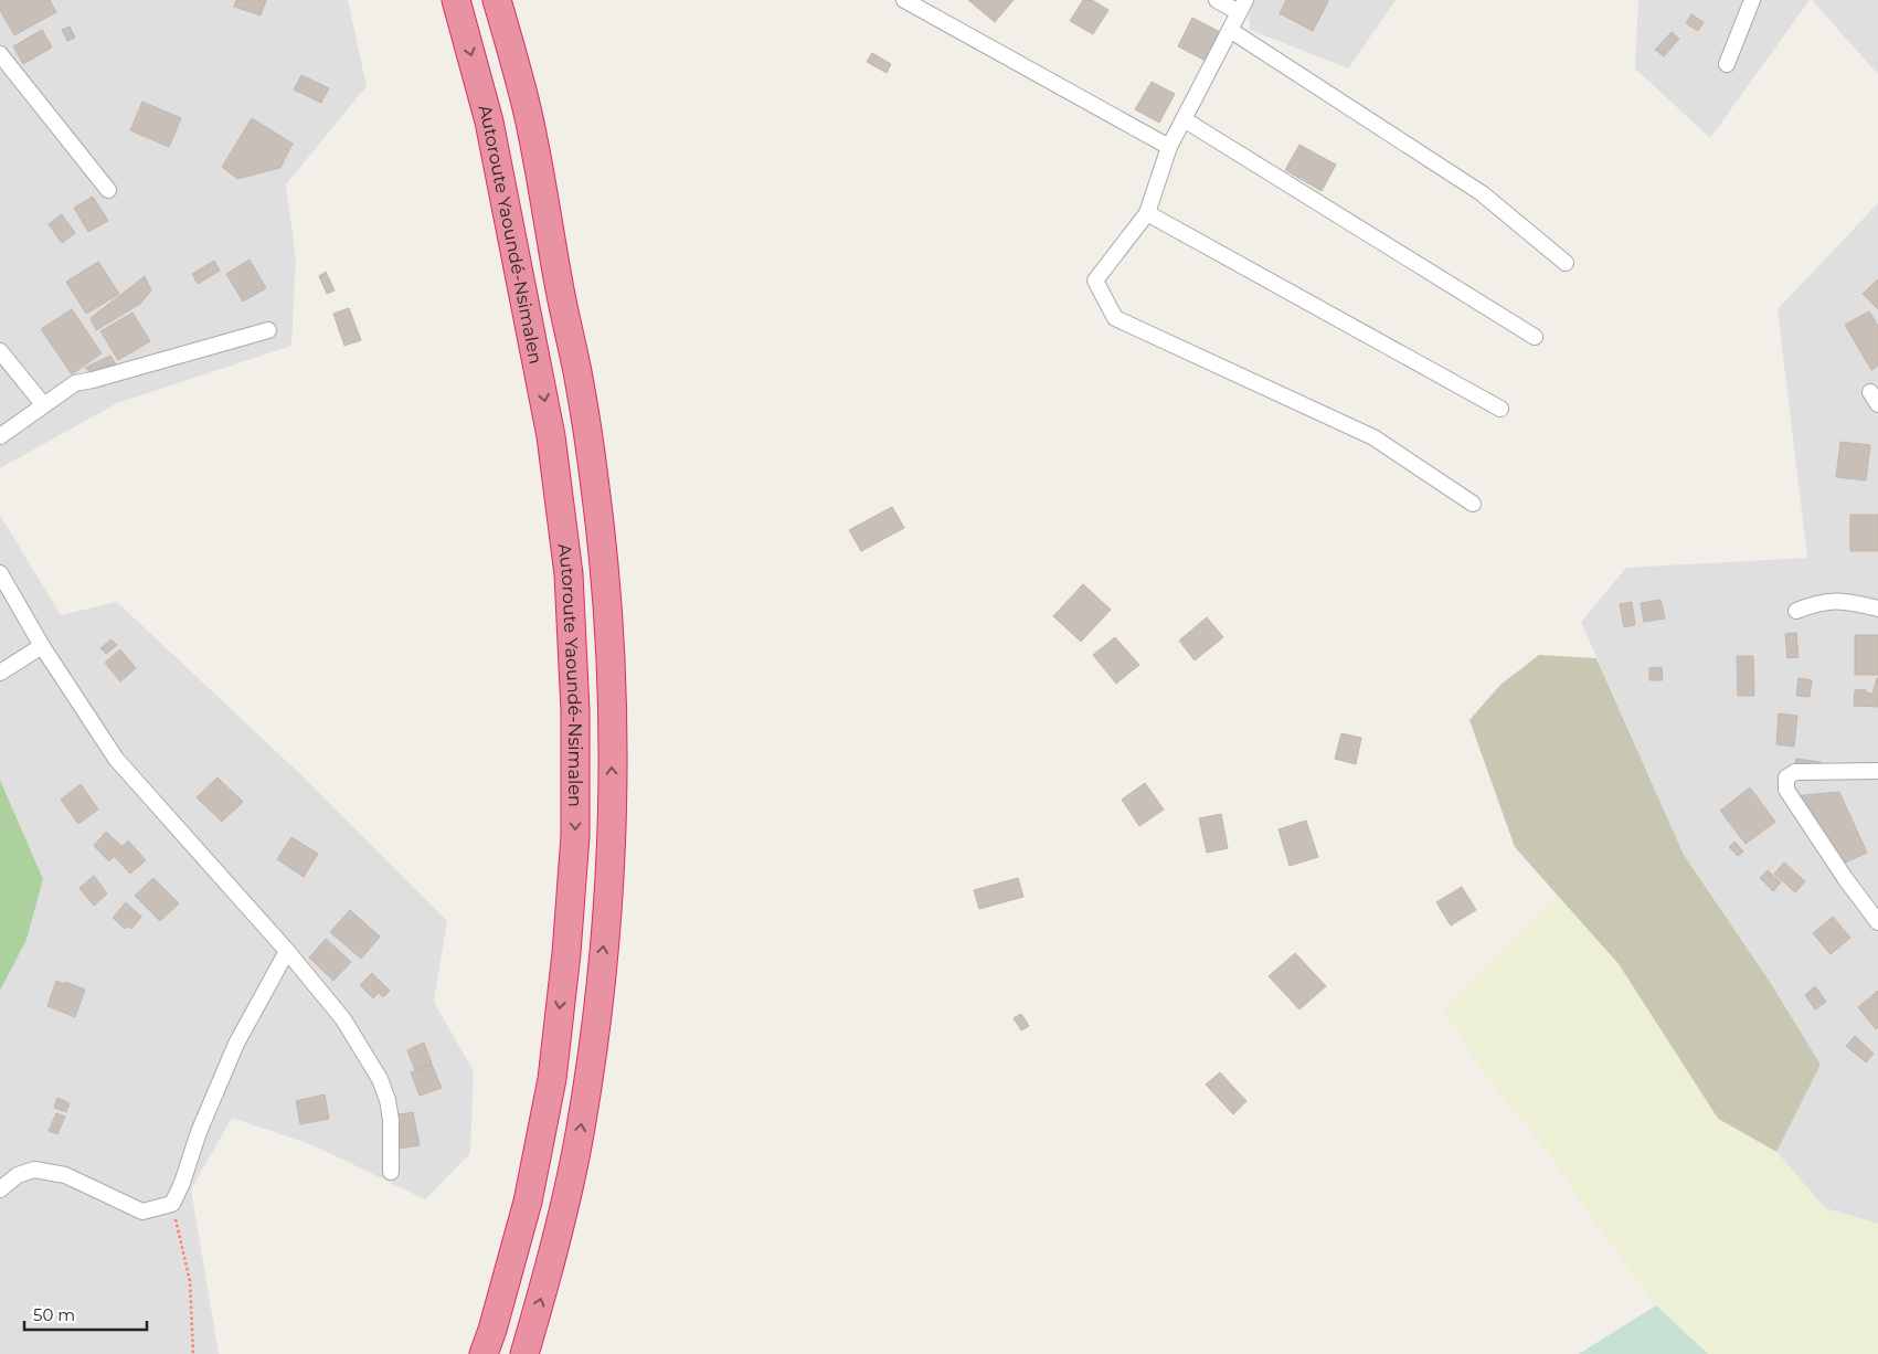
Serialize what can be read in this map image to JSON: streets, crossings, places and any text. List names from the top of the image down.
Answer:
{
  "streets": {
    "highway": ["Autoroute Yaoundé-Nsimalen"]
  },
  "scale_bar": "50 m"
}
